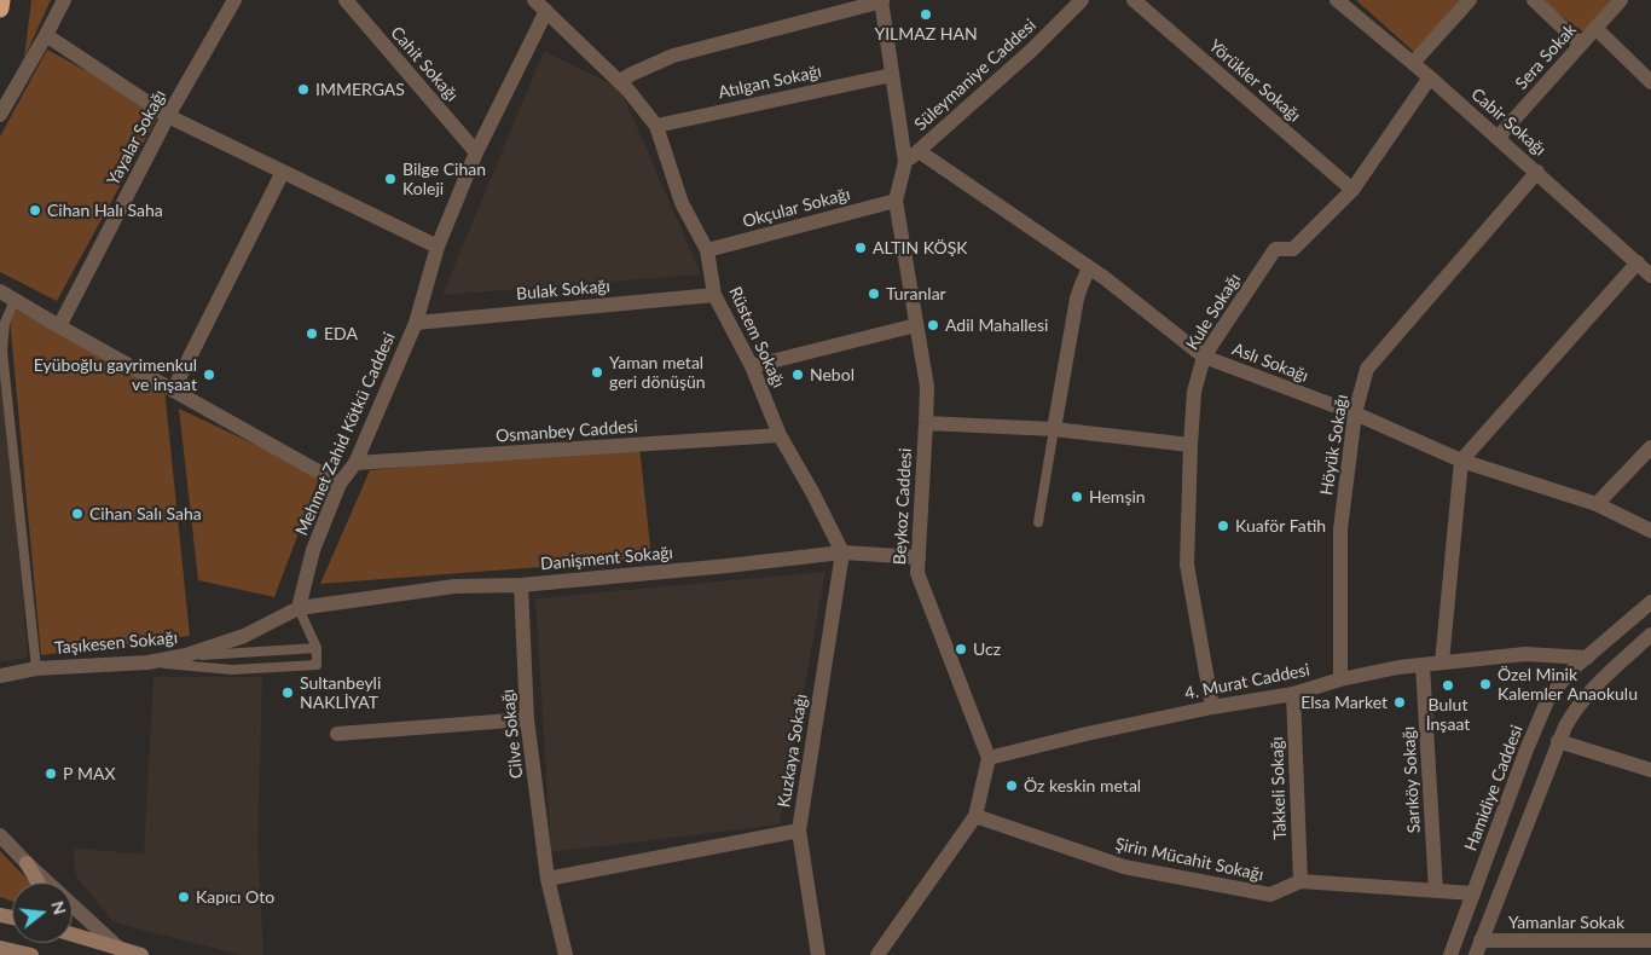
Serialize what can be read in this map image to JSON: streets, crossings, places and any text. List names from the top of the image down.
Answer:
{
  "streets": {
    "street": [
      "Sera Sokak",
      "Cahit Sokağı",
      "Süleymaniye Caddesi",
      "Yörükler Sokağı",
      "Atılgan Sokağı",
      "Cabir Sokağı",
      "Yayalar Sokağı",
      "Okçular Sokağı",
      "Bulak Sokağı",
      "Kule Sokağı",
      "Rüstem Sokağı",
      "Aslı Sokağı",
      "Osmanbey Caddesi",
      "Mehmet Zahid Kötkü Caddesi",
      "Höyük Sokağı",
      "Beykoz Caddesi",
      "Danişment Sokağı",
      "Taşıkesen Sokağı",
      "4. Murat Caddesi",
      "Cilve Sokağı",
      "Kuzkaya Sokağı",
      "Sarıköy Sokağı",
      "Takkeli Sokağı",
      "Hamidiye Caddesi",
      "Şirin Mücahit Sokağı",
      "Yamanlar Sokak"
    ]
  },
  "crossings": [
    ["Sera Sokak", "Cabir Sokağı"],
    ["Cahit Sokağı", "Mehmet Zahid Kötkü Caddesi"],
    ["Süleymaniye Caddesi", "Aslı Sokağı"],
    ["Yörükler Sokağı", "Kule Sokağı"],
    ["Atılgan Sokağı", "Rüstem Sokağı"],
    ["Atılgan Sokağı", "Beykoz Caddesi"],
    ["Cabir Sokağı", "Kule Sokağı"],
    ["Cabir Sokağı", "Höyük Sokağı"],
    ["Okçular Sokağı", "Rüstem Sokağı"],
    ["Okçular Sokağı", "Beykoz Caddesi"],
    ["Bulak Sokağı", "Rüstem Sokağı"],
    ["Bulak Sokağı", "Mehmet Zahid Kötkü Caddesi"],
    ["Kule Sokağı", "Aslı Sokağı"],
    ["Kule Sokağı", "4. Murat Caddesi"],
    ["Rüstem Sokağı", "Osmanbey Caddesi"],
    ["Rüstem Sokağı", "Mehmet Zahid Kötkü Caddesi"],
    ["Rüstem Sokağı", "Danişment Sokağı"],
    ["Rüstem Sokağı", "Kuzkaya Sokağı"],
    ["Aslı Sokağı", "Höyük Sokağı"],
    ["Osmanbey Caddesi", "Mehmet Zahid Kötkü Caddesi"],
    ["Mehmet Zahid Kötkü Caddesi", "Danişment Sokağı"],
    ["Mehmet Zahid Kötkü Caddesi", "Taşıkesen Sokağı"],
    ["Höyük Sokağı", "4. Murat Caddesi"],
    ["Beykoz Caddesi", "Danişment Sokağı"],
    ["Beykoz Caddesi", "4. Murat Caddesi"],
    ["Danişment Sokağı", "Taşıkesen Sokağı"],
    ["Danişment Sokağı", "Cilve Sokağı"],
    ["Danişment Sokağı", "Kuzkaya Sokağı"],
    ["4. Murat Caddesi", "Sarıköy Sokağı"],
    ["4. Murat Caddesi", "Takkeli Sokağı"],
    ["4. Murat Caddesi", "Hamidiye Caddesi"],
    ["Sarıköy Sokağı", "Şirin Mücahit Sokağı"],
    ["Takkeli Sokağı", "Şirin Mücahit Sokağı"],
    ["Hamidiye Caddesi", "Şirin Mücahit Sokağı"]
  ],
  "places": [
    "YILMAZ HAN",
    "IMMERGAS",
    "Bilge Cihan Koleji",
    "Cihan Halı Saha",
    "ALTIN KÖŞK",
    "Turanlar",
    "Adil Mahallesi",
    "EDA",
    "Yaman metal geri dönüşün",
    "Eyüboğlu gayrimenkul ve inşaat",
    "Nebol",
    "Hemşin",
    "Cihan Salı Saha",
    "Kuaför Fatih",
    "Ucz",
    "Özel Minik Kalemler Anaokulu",
    "Bulut İnşaat",
    "Sultanbeyli NAKLİYAT",
    "Elsa Market",
    "P MAX",
    "Öz keskin metal",
    "Kapıcı Oto"
  ],
  "north": "right"
}
